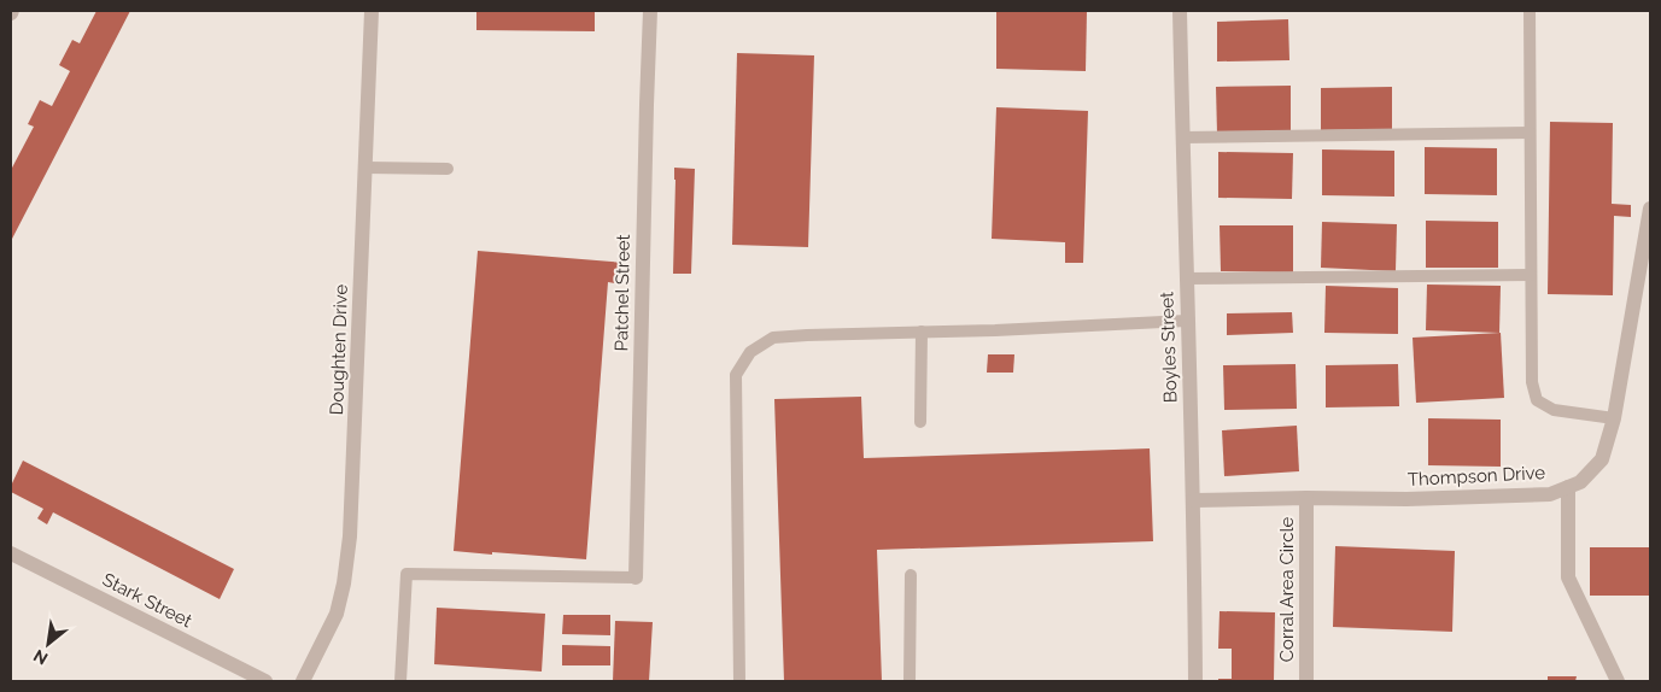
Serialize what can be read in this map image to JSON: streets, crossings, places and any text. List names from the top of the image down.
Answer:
{
  "streets": {
    "street": [
      "Patchel Street",
      "Boyles Street",
      "Doughten Drive",
      "Thompson Drive",
      "Corral Area Circle",
      "Stark Street"
    ]
  },
  "crossings": [
    ["Boyles Street", "Thompson Drive"],
    ["Thompson Drive", "Corral Area Circle"]
  ],
  "north": "bottom left"
}
